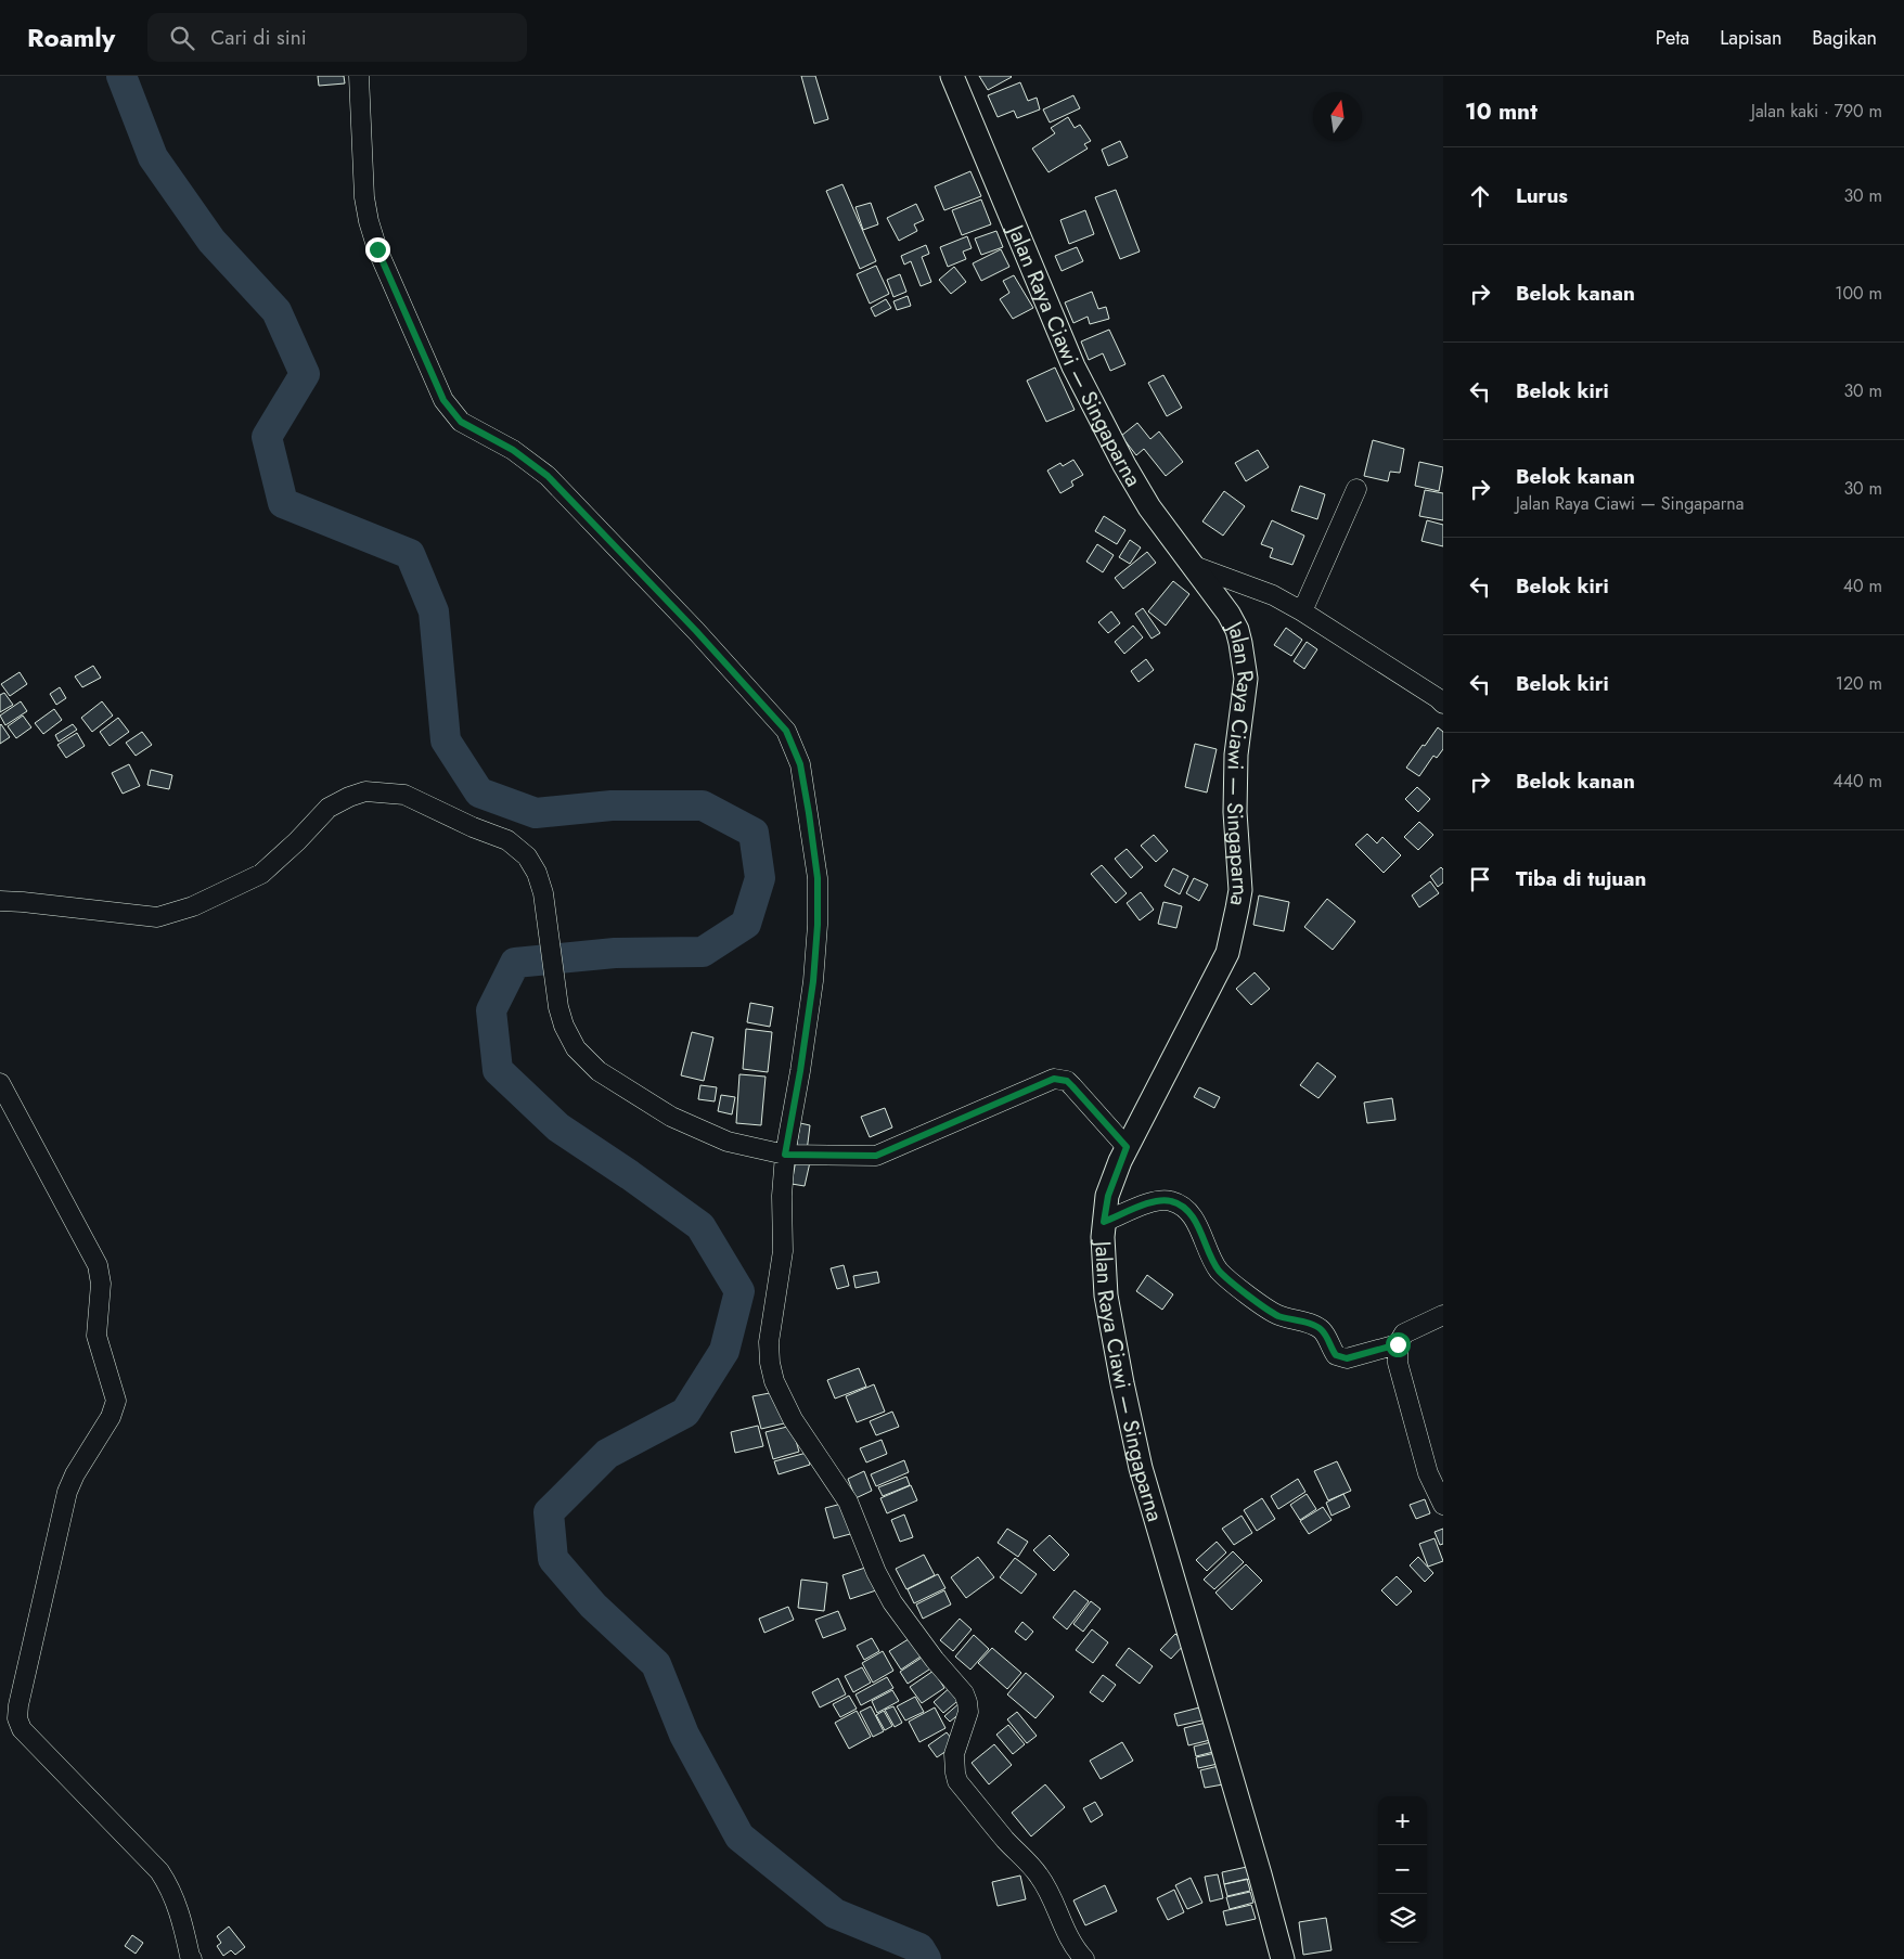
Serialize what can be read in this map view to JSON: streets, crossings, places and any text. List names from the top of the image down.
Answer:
{
  "streets": {
    "main road": ["Jalan Raya Ciawi — Singaparna"]
  },
  "north": "top",
  "page": {
    "header": "Roamly",
    "search": "Cari di sini",
    "nav": ["Peta", "Lapisan", "Bagikan"],
    "heading": ["10 mnt", "Jalan kaki · 790 m"],
    "list": [
      ["Lurus", "30 m"],
      ["Belok kanan", "100 m"],
      ["Belok kiri", "30 m"],
      ["Belok kanan", "Jalan Raya Ciawi — Singaparna", "30 m"],
      ["Belok kiri", "40 m"],
      ["Belok kiri", "120 m"],
      ["Belok kanan", "440 m"],
      "Tiba di tujuan"
    ],
    "map_buttons": ["+", "−"]
  }
}
